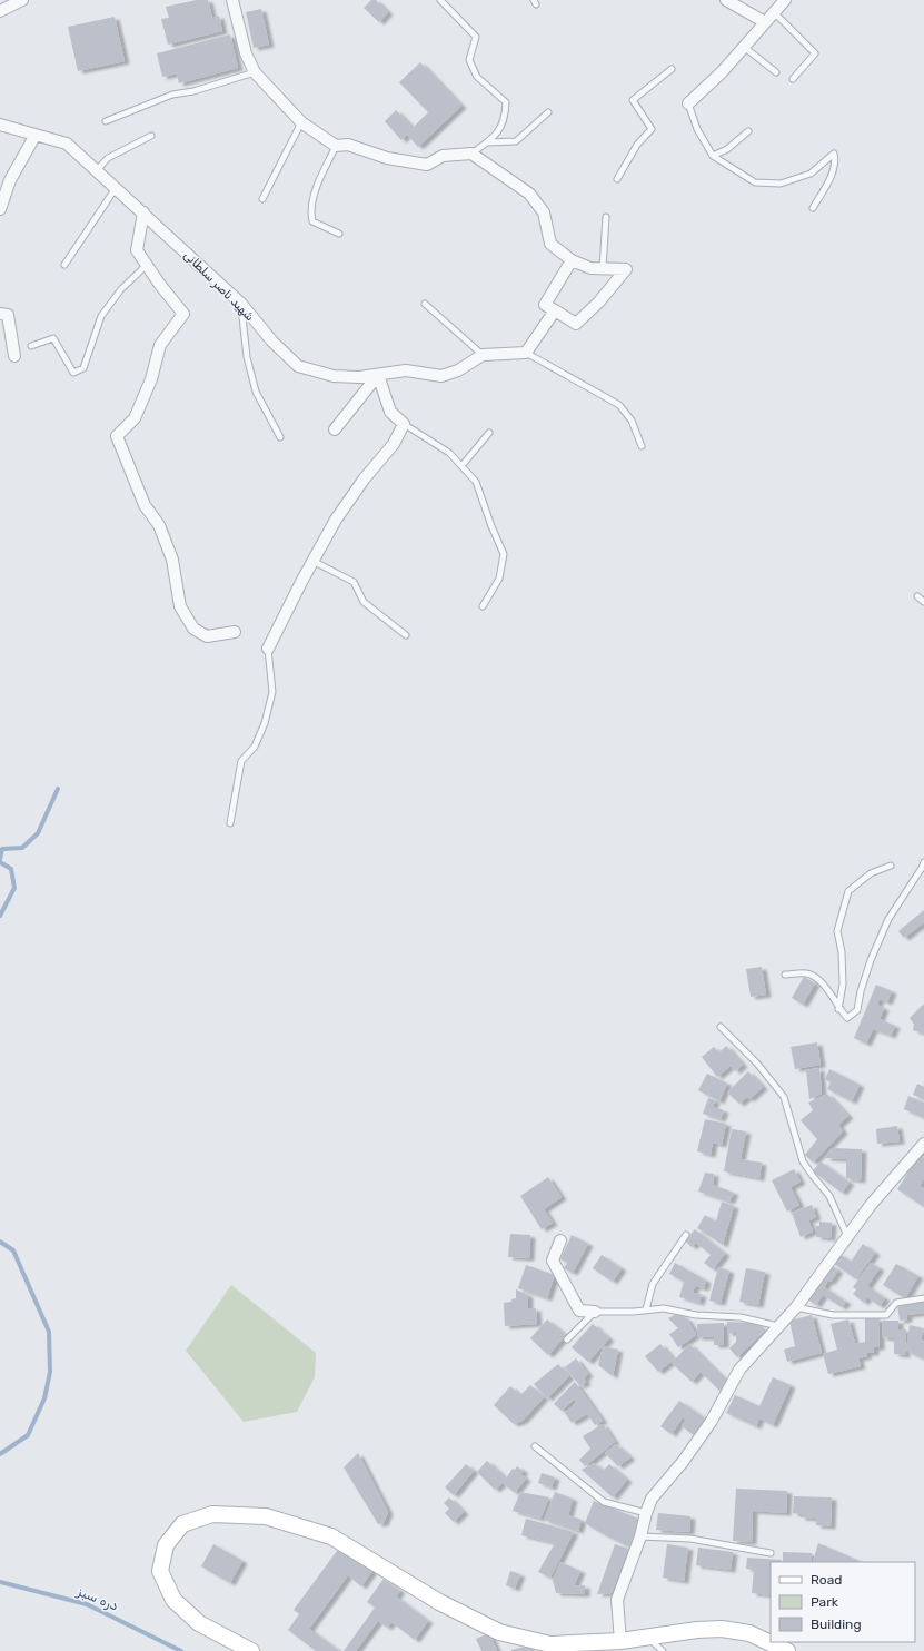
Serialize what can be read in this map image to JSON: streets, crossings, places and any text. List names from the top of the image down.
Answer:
{
  "streets": {
    "street": ["شهید ناصر سلطانی"]
  },
  "water": ["دره سبز"],
  "legend": ["Road", "Park", "Building"]
}
